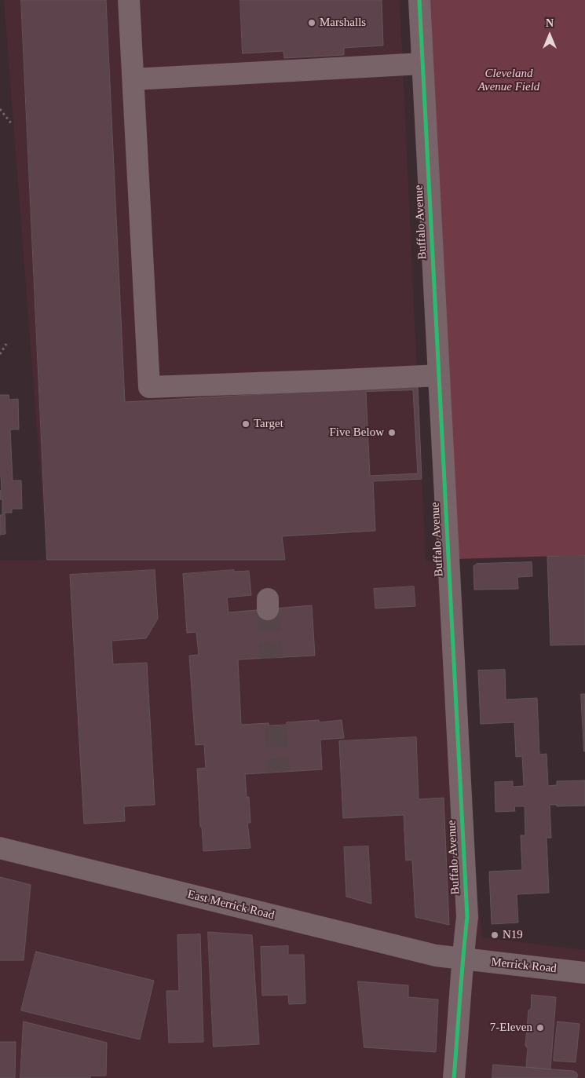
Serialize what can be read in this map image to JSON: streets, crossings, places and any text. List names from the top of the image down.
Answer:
{
  "streets": {
    "main road": ["East Merrick Road", "Merrick Road"],
    "street": ["Buffalo Avenue"]
  },
  "crossings": [
    ["Buffalo Avenue", "East Merrick Road"],
    ["Buffalo Avenue", "Merrick Road"],
    ["East Merrick Road", "Merrick Road"]
  ],
  "parks": ["Cleveland Avenue Field"],
  "places": [
    "Marshalls",
    "Target",
    "Five Below",
    "N19",
    "7-Eleven"
  ],
  "north": "top"
}
